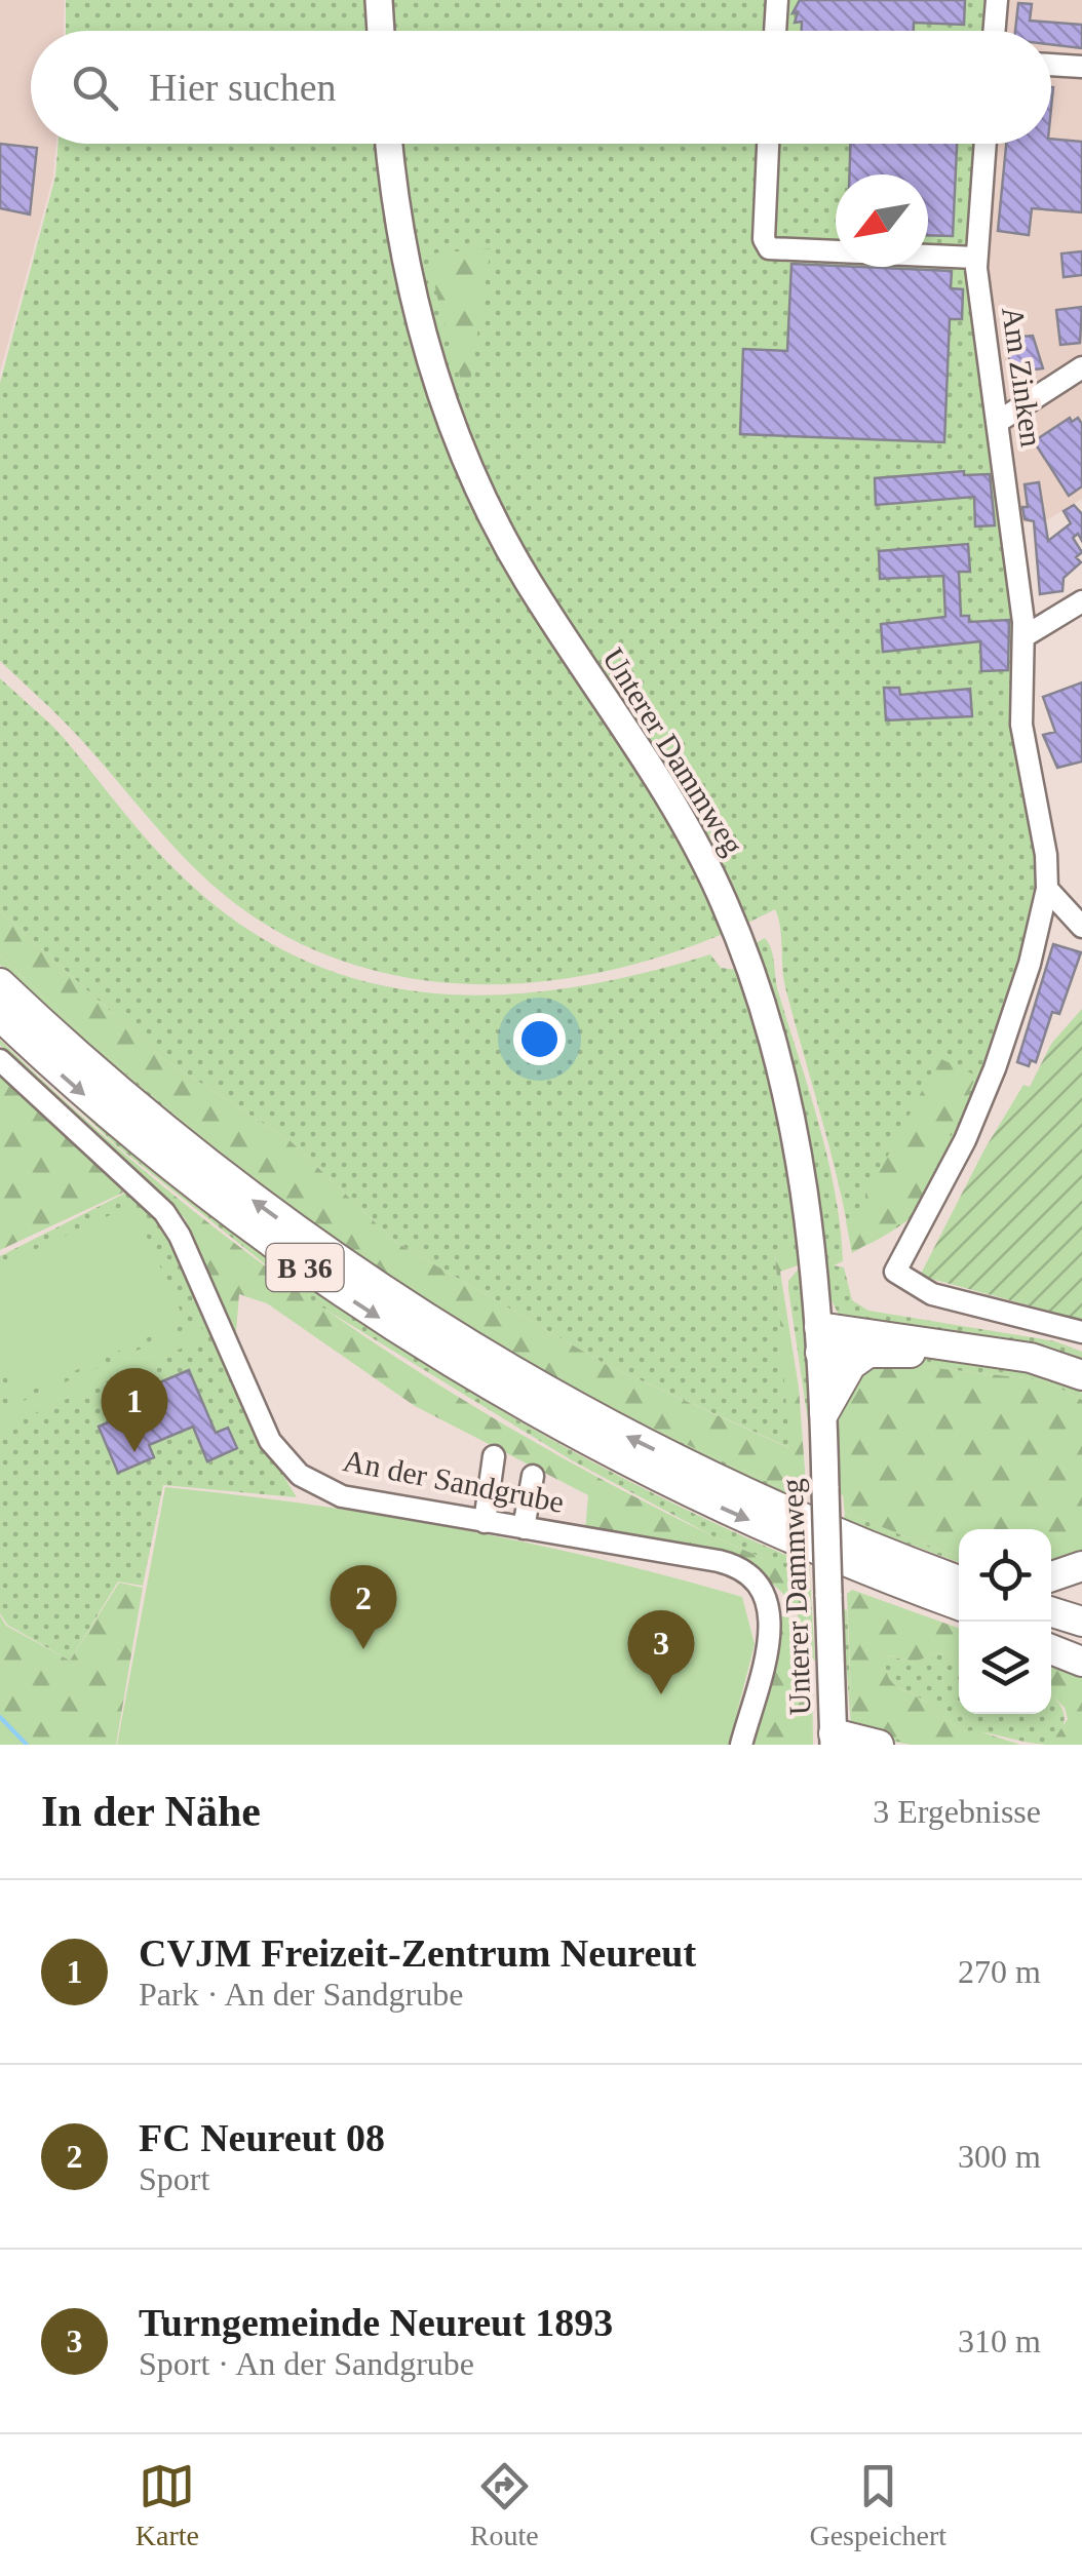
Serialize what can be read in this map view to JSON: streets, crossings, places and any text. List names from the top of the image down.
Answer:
{
  "streets": {
    "highway": ["B 36"],
    "main road": ["Unterer Dammweg"],
    "street": ["Am Zinken", "An der Sandgrube"]
  },
  "north": "bottom left",
  "page": {
    "search": "Hier suchen",
    "pins": ["1", "2", "3"],
    "heading": ["In der Nähe", "3 Ergebnisse"],
    "list": [
      {
        "mark": "1",
        "name": "CVJM Freizeit-Zentrum Neureut",
        "note": "Park · An der Sandgrube",
        "value": "270 m"
      },
      {
        "mark": "2",
        "name": "FC Neureut 08",
        "note": "Sport",
        "value": "300 m"
      },
      {
        "mark": "3",
        "name": "Turngemeinde Neureut 1893",
        "note": "Sport · An der Sandgrube",
        "value": "310 m"
      }
    ],
    "nav": ["Karte", "Route", "Gespeichert"]
  }
}
